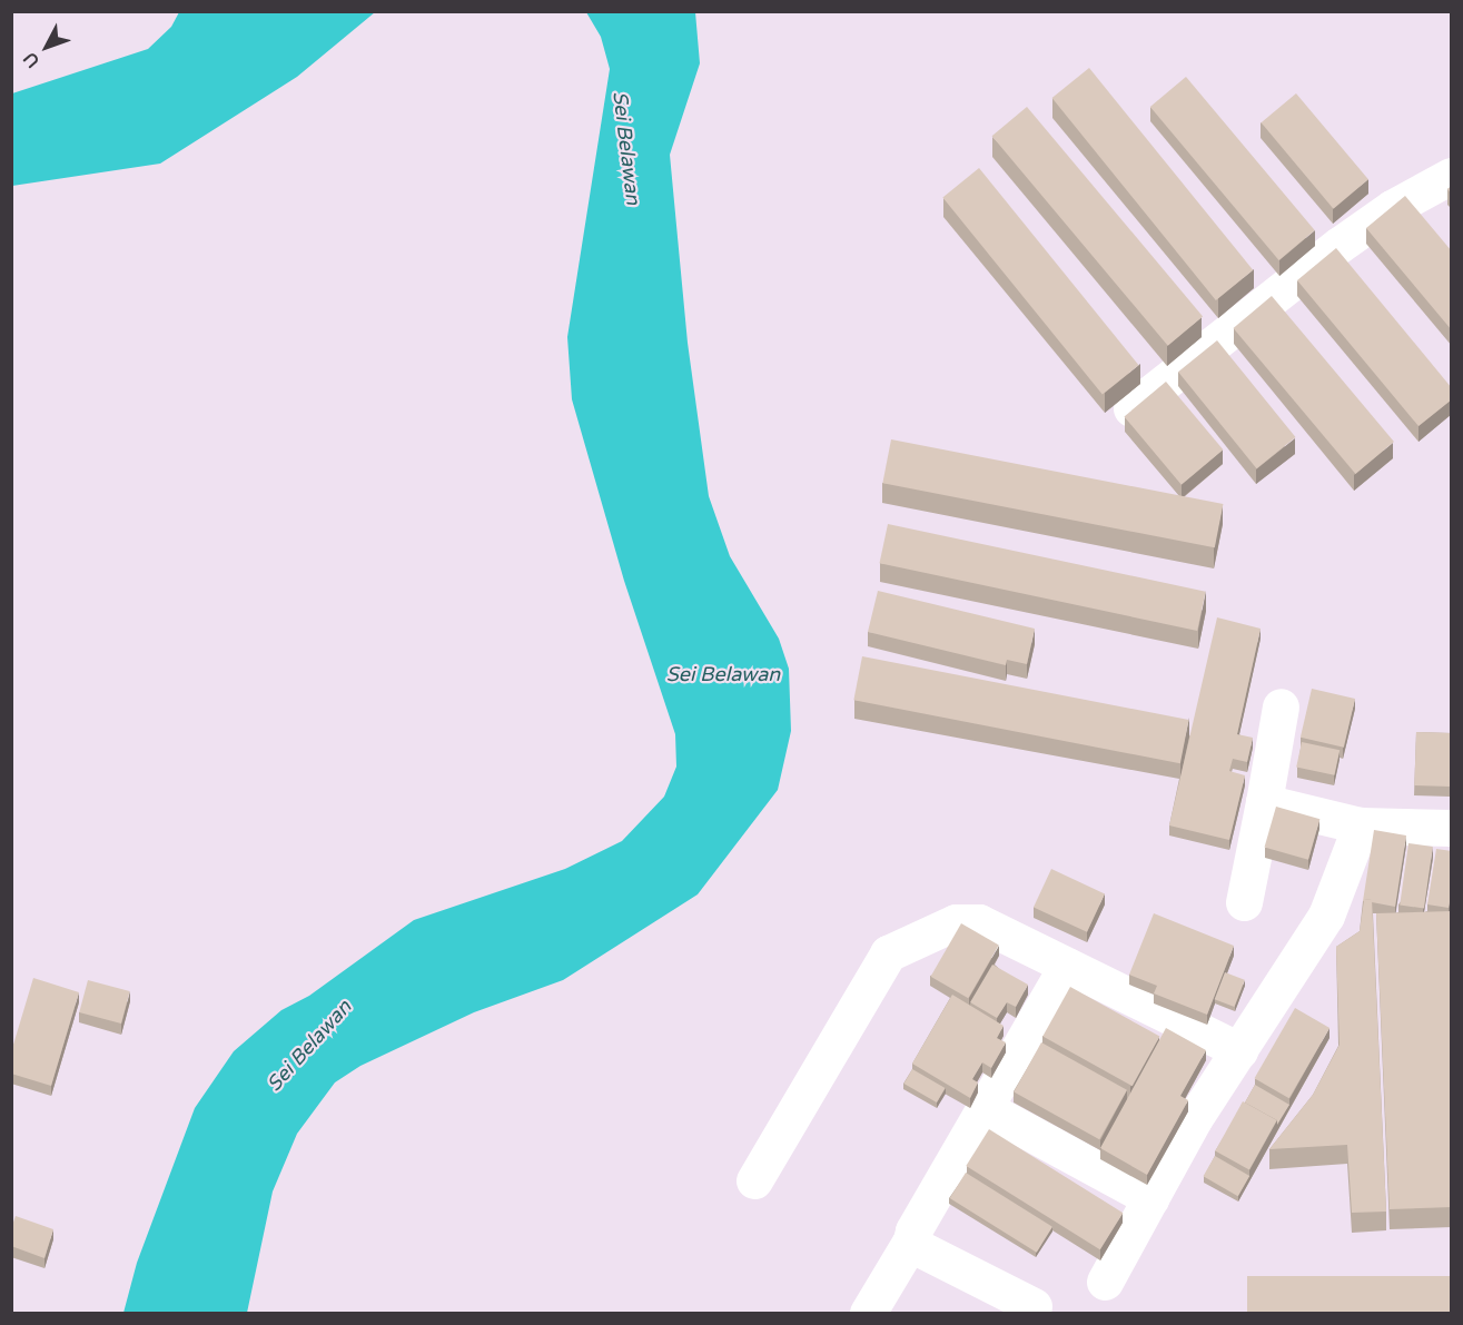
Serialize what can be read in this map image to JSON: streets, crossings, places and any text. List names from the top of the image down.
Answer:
{
  "water": ["Sei Belawan"],
  "north": "bottom left"
}
